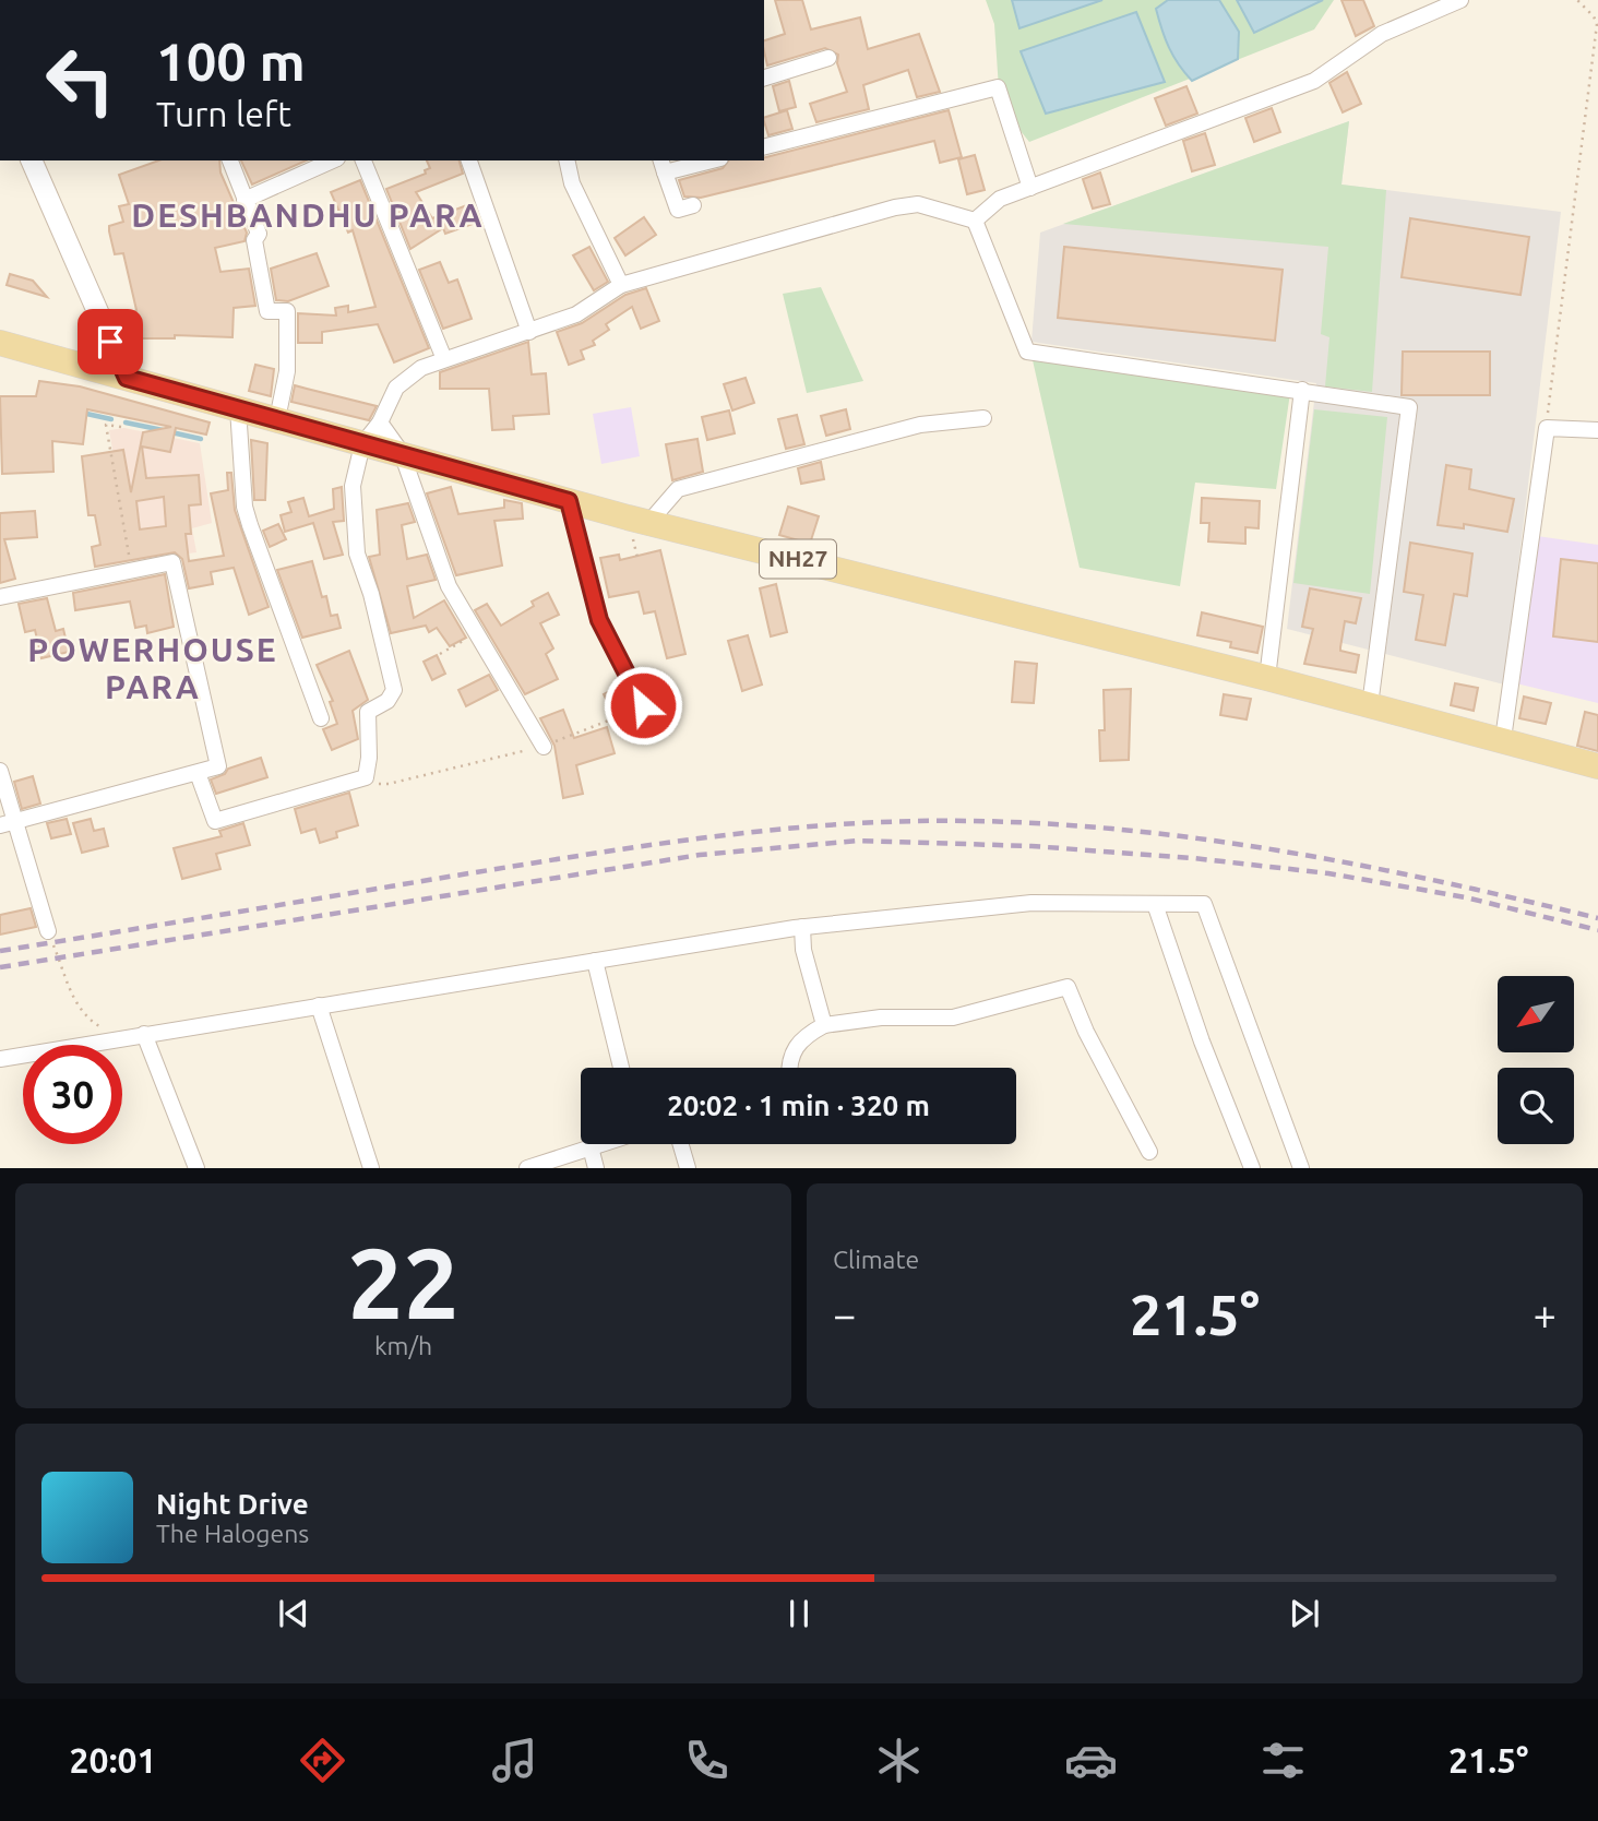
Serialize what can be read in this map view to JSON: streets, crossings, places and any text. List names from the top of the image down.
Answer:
{
  "streets": {
    "main road": ["NH27"]
  },
  "districts": ["DESHBANDHU PARA", "POWERHOUSE PARA"],
  "north": "bottom left",
  "page": {
    "turn": ["100 m", "Turn left"],
    "limit": "30",
    "trip": "20:02 · 1 min · 320 m",
    "tile": [
      ["22", "km/h"],
      "Climate"
    ],
    "heat": ["−", "21.5°", "+"],
    "song": ["Night Drive", "The Halogens"],
    "tabs": ["20:01", "21.5°"]
  }
}
